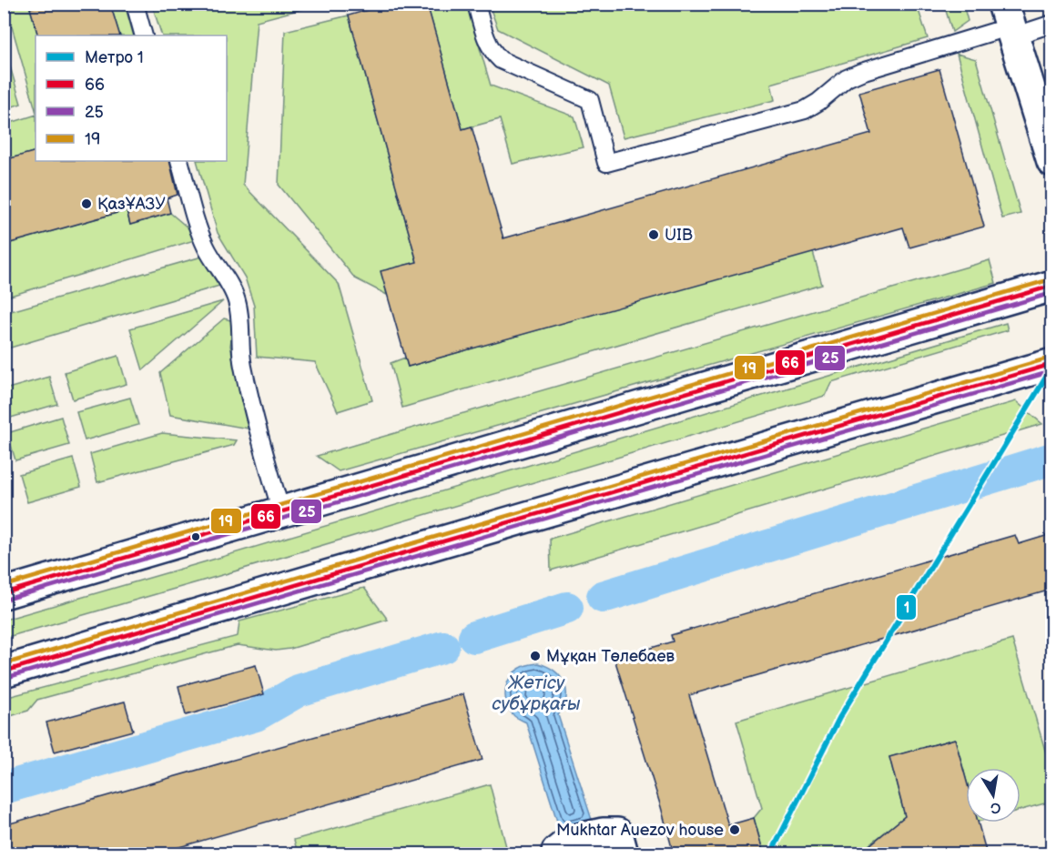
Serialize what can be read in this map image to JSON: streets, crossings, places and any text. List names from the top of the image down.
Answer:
{
  "water": ["Жетісу субұрқағы"],
  "places": [
    "ҚазҰАЗУ",
    "UIB",
    "Мұқан Төлебаев",
    "Mukhtar Auezov house"
  ],
  "lines": [
    "transit line 19",
    "transit line 66",
    "transit line 25",
    "metro line 1"
  ],
  "legend": [
    "Метро 1",
    "66",
    "25",
    "19"
  ],
  "north": "bottom"
}
